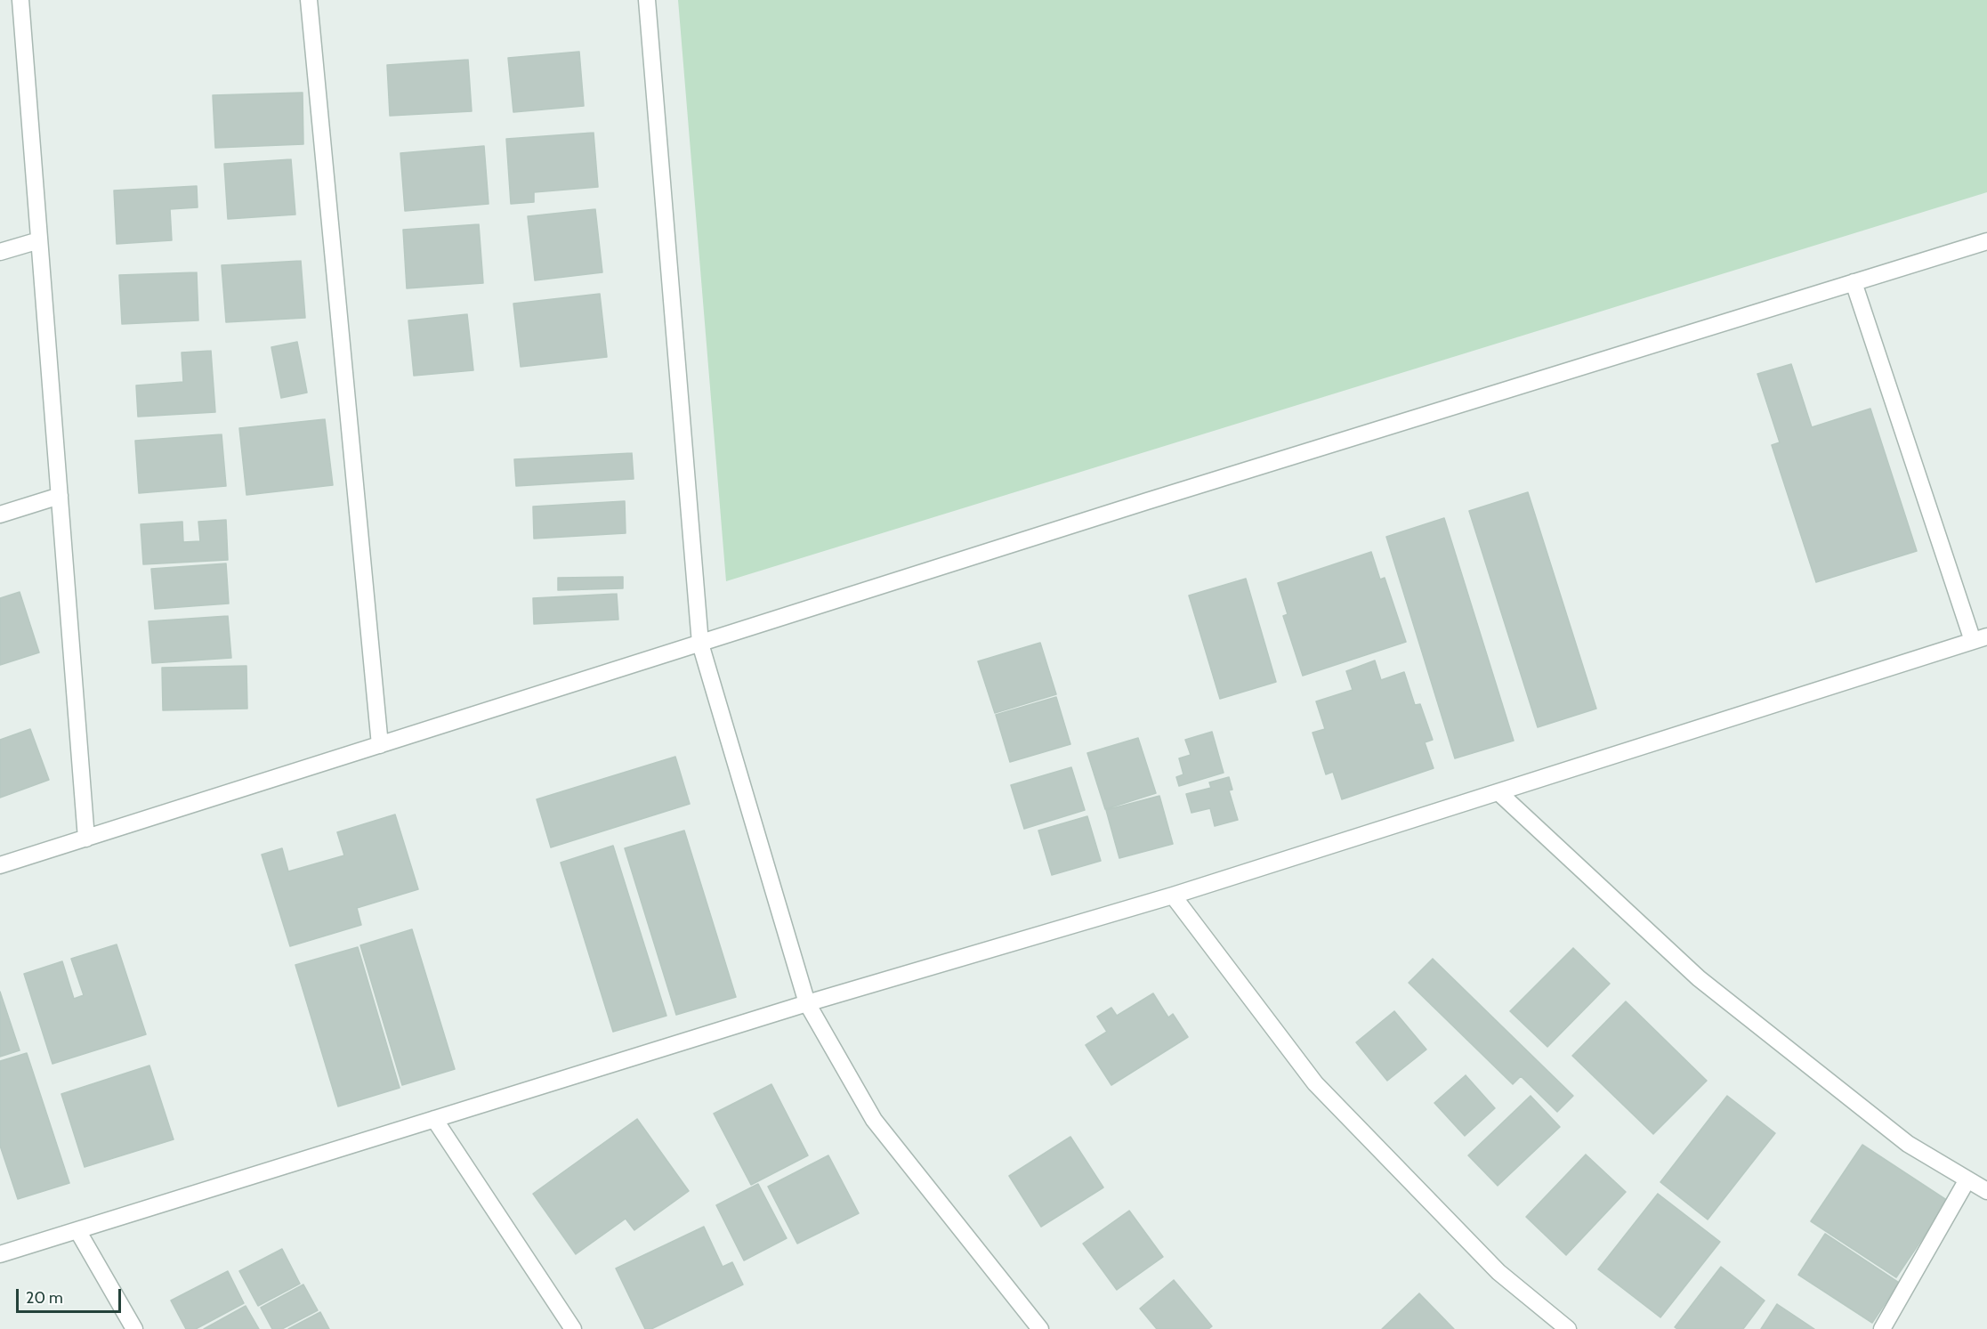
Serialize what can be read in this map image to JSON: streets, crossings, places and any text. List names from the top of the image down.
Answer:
{
  "scale_bar": "20 m"
}
